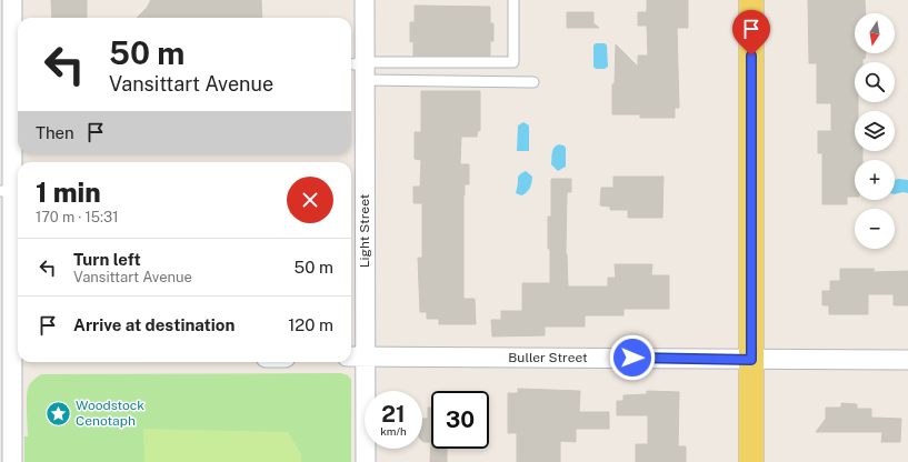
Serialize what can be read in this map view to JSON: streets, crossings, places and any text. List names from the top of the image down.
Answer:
{
  "streets": {
    "street": ["Light Street", "Buller Street"]
  },
  "crossings": [
    ["Light Street", "Buller Street"]
  ],
  "places": {
    "place": ["Woodstock Cenotaph"]
  },
  "north": "bottom",
  "page": {
    "map_buttons": ["+", "−"],
    "turn": ["50 m", "Vansittart Avenue"],
    "then": "Then",
    "heading": ["1 min", "170 m · 15:31"],
    "list": [
      {
        "name": "Turn left",
        "note": "Vansittart Avenue",
        "value": "50 m"
      },
      {
        "name": "Arrive at destination",
        "value": "120 m"
      }
    ],
    "speed": "21 km/h",
    "limit": "30"
  }
}
